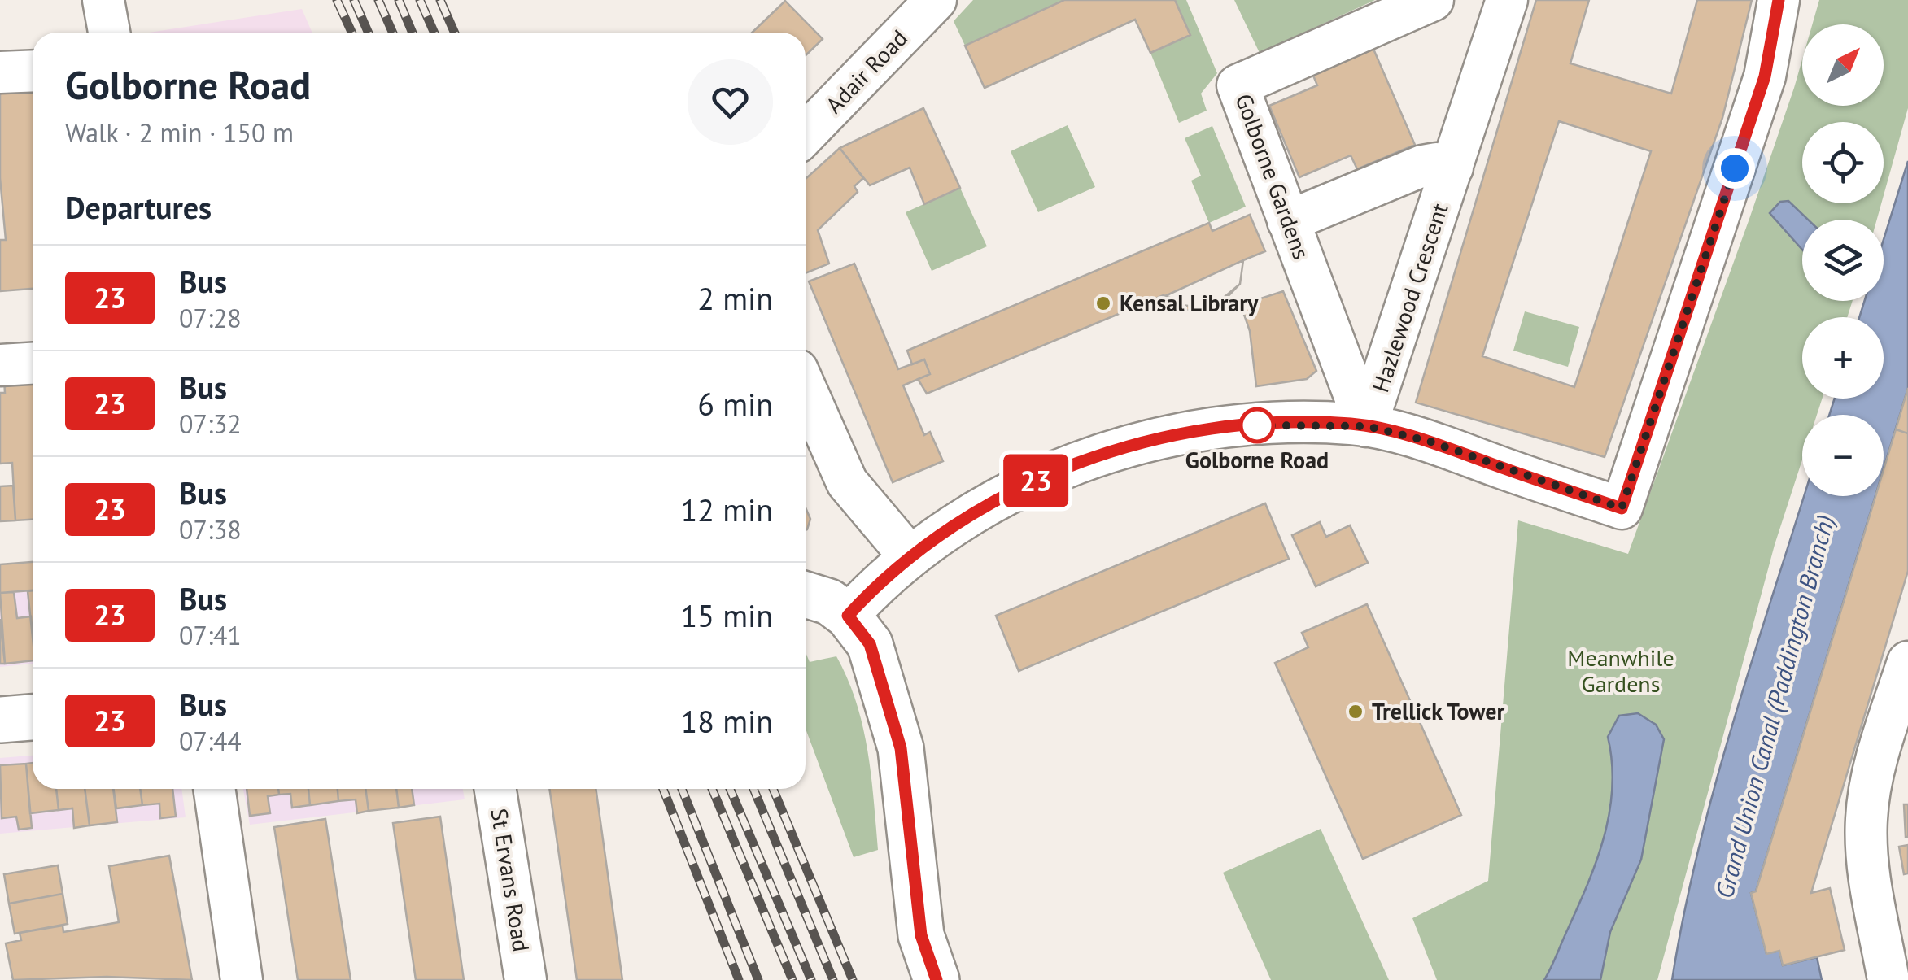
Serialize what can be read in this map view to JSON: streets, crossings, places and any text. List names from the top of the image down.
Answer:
{
  "streets": {
    "street": [
      "Adair Road",
      "Golborne Gardens",
      "Hazlewood Crescent",
      "St Ervans Road"
    ]
  },
  "crossings": [
    ["Golborne Gardens", "Hazlewood Crescent"]
  ],
  "water": ["Grand Union Canal (Paddington Branch)"],
  "parks": ["Meanwhile Gardens"],
  "places": ["Kensal Library", "Golborne Road", "Trellick Tower"],
  "lines": ["bus line 23"],
  "north": "top right",
  "page": {
    "on_map": "23",
    "map_buttons": ["+", "−"],
    "heading": [
      ["Golborne Road", "Walk · 2 min · 150 m"],
      "Departures"
    ],
    "list": [
      {
        "mark": "23",
        "name": "Bus",
        "note": "07:28",
        "value": "2 min"
      },
      {
        "mark": "23",
        "name": "Bus",
        "note": "07:32",
        "value": "6 min"
      },
      {
        "mark": "23",
        "name": "Bus",
        "note": "07:38",
        "value": "12 min"
      },
      {
        "mark": "23",
        "name": "Bus",
        "note": "07:41",
        "value": "15 min"
      },
      {
        "mark": "23",
        "name": "Bus",
        "note": "07:44",
        "value": "18 min"
      }
    ]
  }
}
